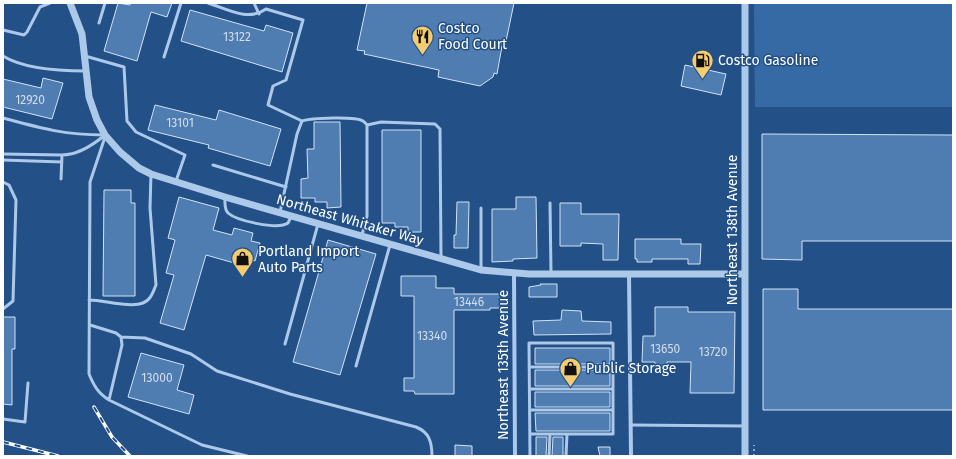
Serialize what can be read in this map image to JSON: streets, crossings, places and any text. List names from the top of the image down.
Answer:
{
  "streets": {
    "street": ["Northeast Whitaker Way", "Northeast 138th Avenue", "Northeast 135th Avenue"]
  },
  "crossings": [
    ["Northeast Whitaker Way", "Northeast 138th Avenue"],
    ["Northeast Whitaker Way", "Northeast 135th Avenue"]
  ],
  "places": {
    "restaurant": ["Costco Food Court"],
    "fuel station": ["Costco Gasoline"],
    "shop": ["Portland Import Auto Parts", "Public Storage"]
  },
  "house_numbers": [
    "13122",
    "12920",
    "13101",
    "13446",
    "13340",
    "13650",
    "13720",
    "13000"
  ]
}
